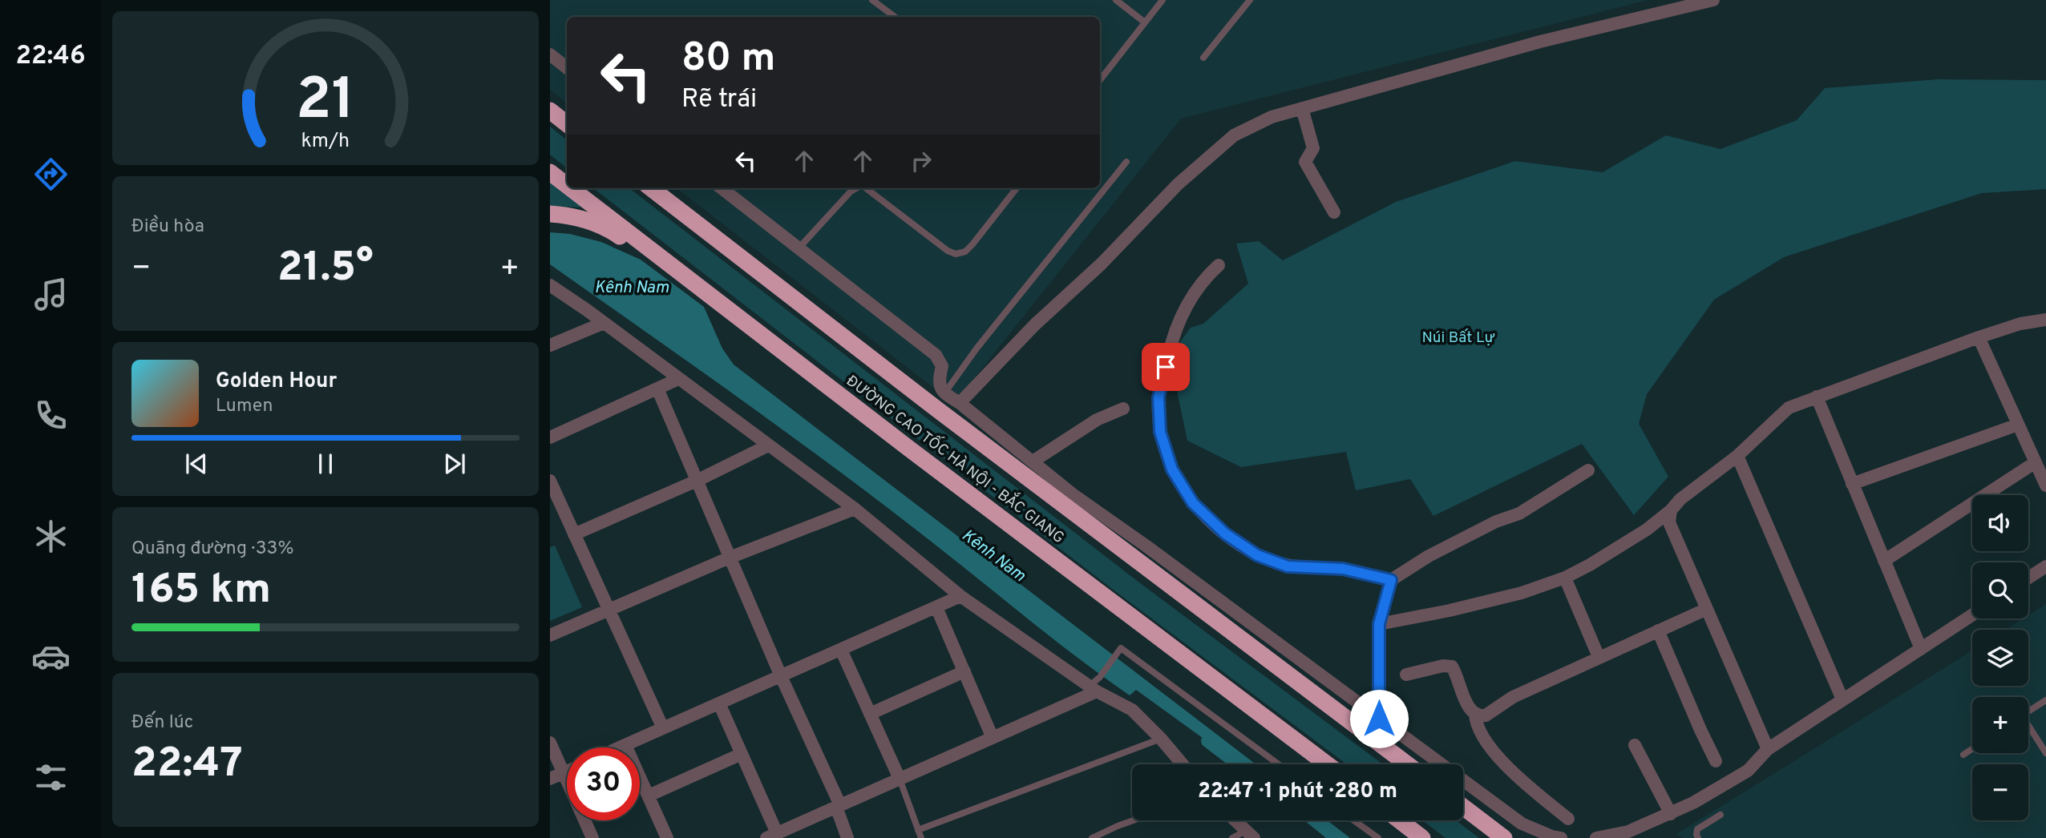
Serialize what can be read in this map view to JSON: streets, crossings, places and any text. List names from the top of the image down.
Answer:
{
  "streets": {
    "highway": ["ĐƯỜNG CAO TỐC HÀ NỘI - BẮC GIANG"]
  },
  "water": ["Kênh Nam"],
  "parks": ["Núi Bất Lự"],
  "page": {
    "tabs": "22:46",
    "turn": ["80 m", "Rẽ trái"],
    "tile": [
      "Điều hòa",
      ["Quãng đường · 33%", "165 km"],
      ["Đến lúc", "22:47"]
    ],
    "heat": ["−", "21.5°", "+"],
    "song": ["Golden Hour", "Lumen"],
    "map_buttons": ["+", "−"],
    "limit": "30",
    "trip": "22:47 · 1 phút · 280 m",
    "gauge": ["21", "km/h"]
  }
}
